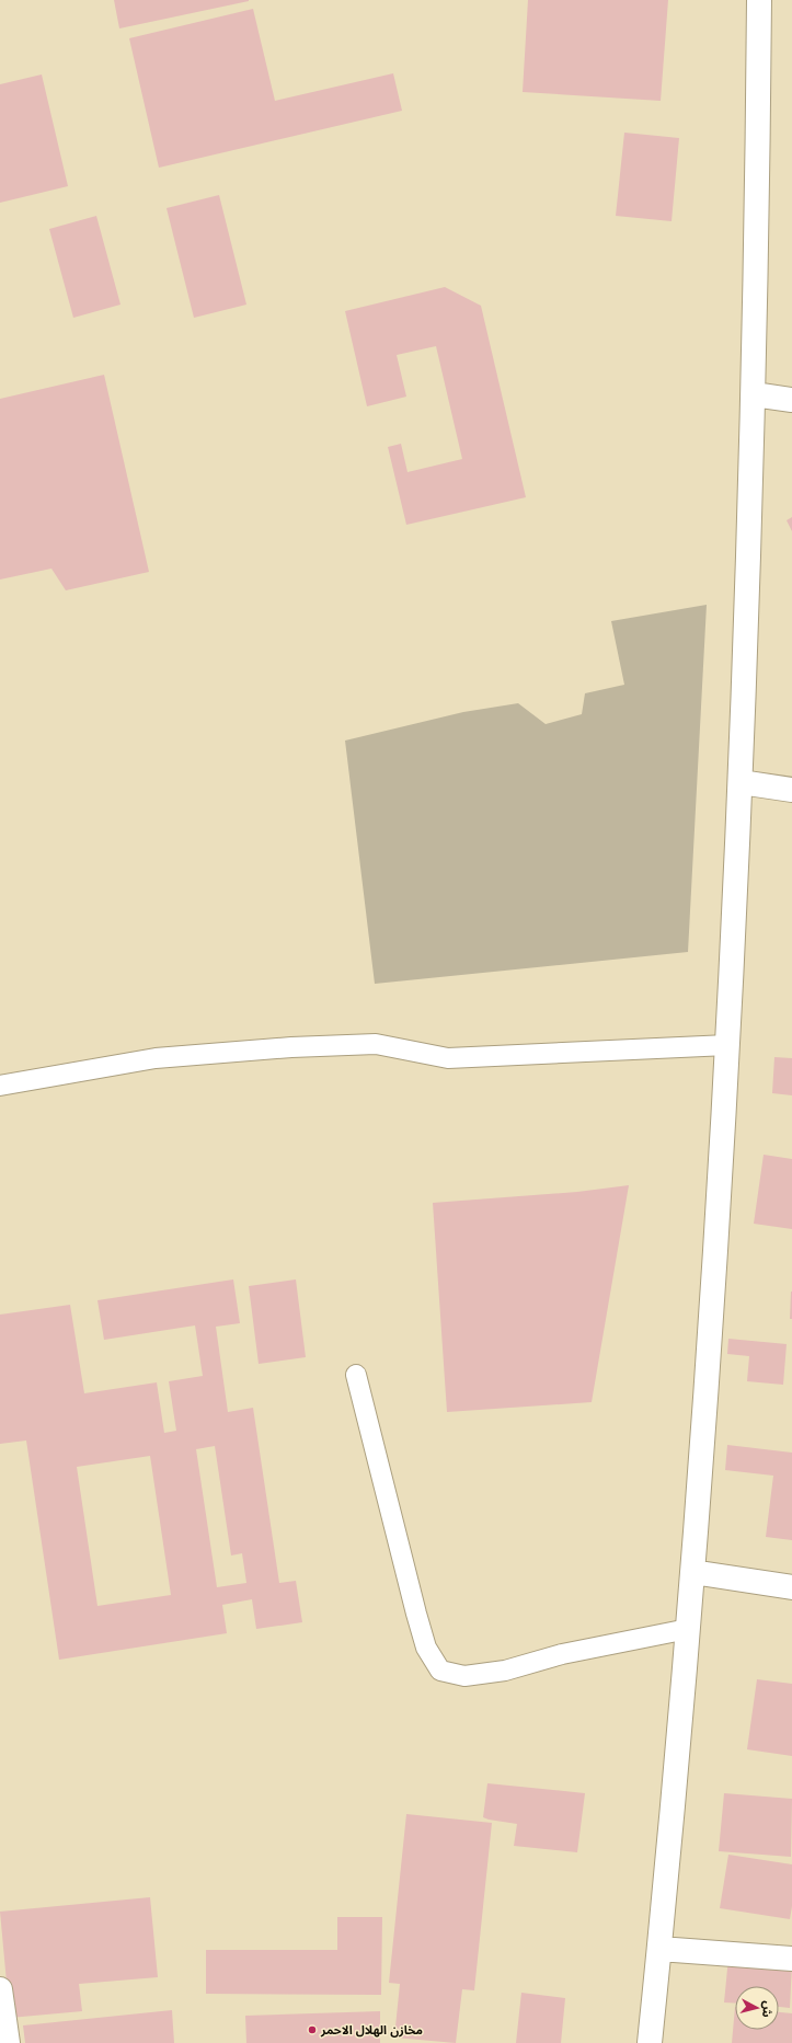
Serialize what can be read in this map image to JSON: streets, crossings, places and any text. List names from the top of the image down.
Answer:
{
  "places": ["مخازن الهلال الاحمر"],
  "north": "right"
}
